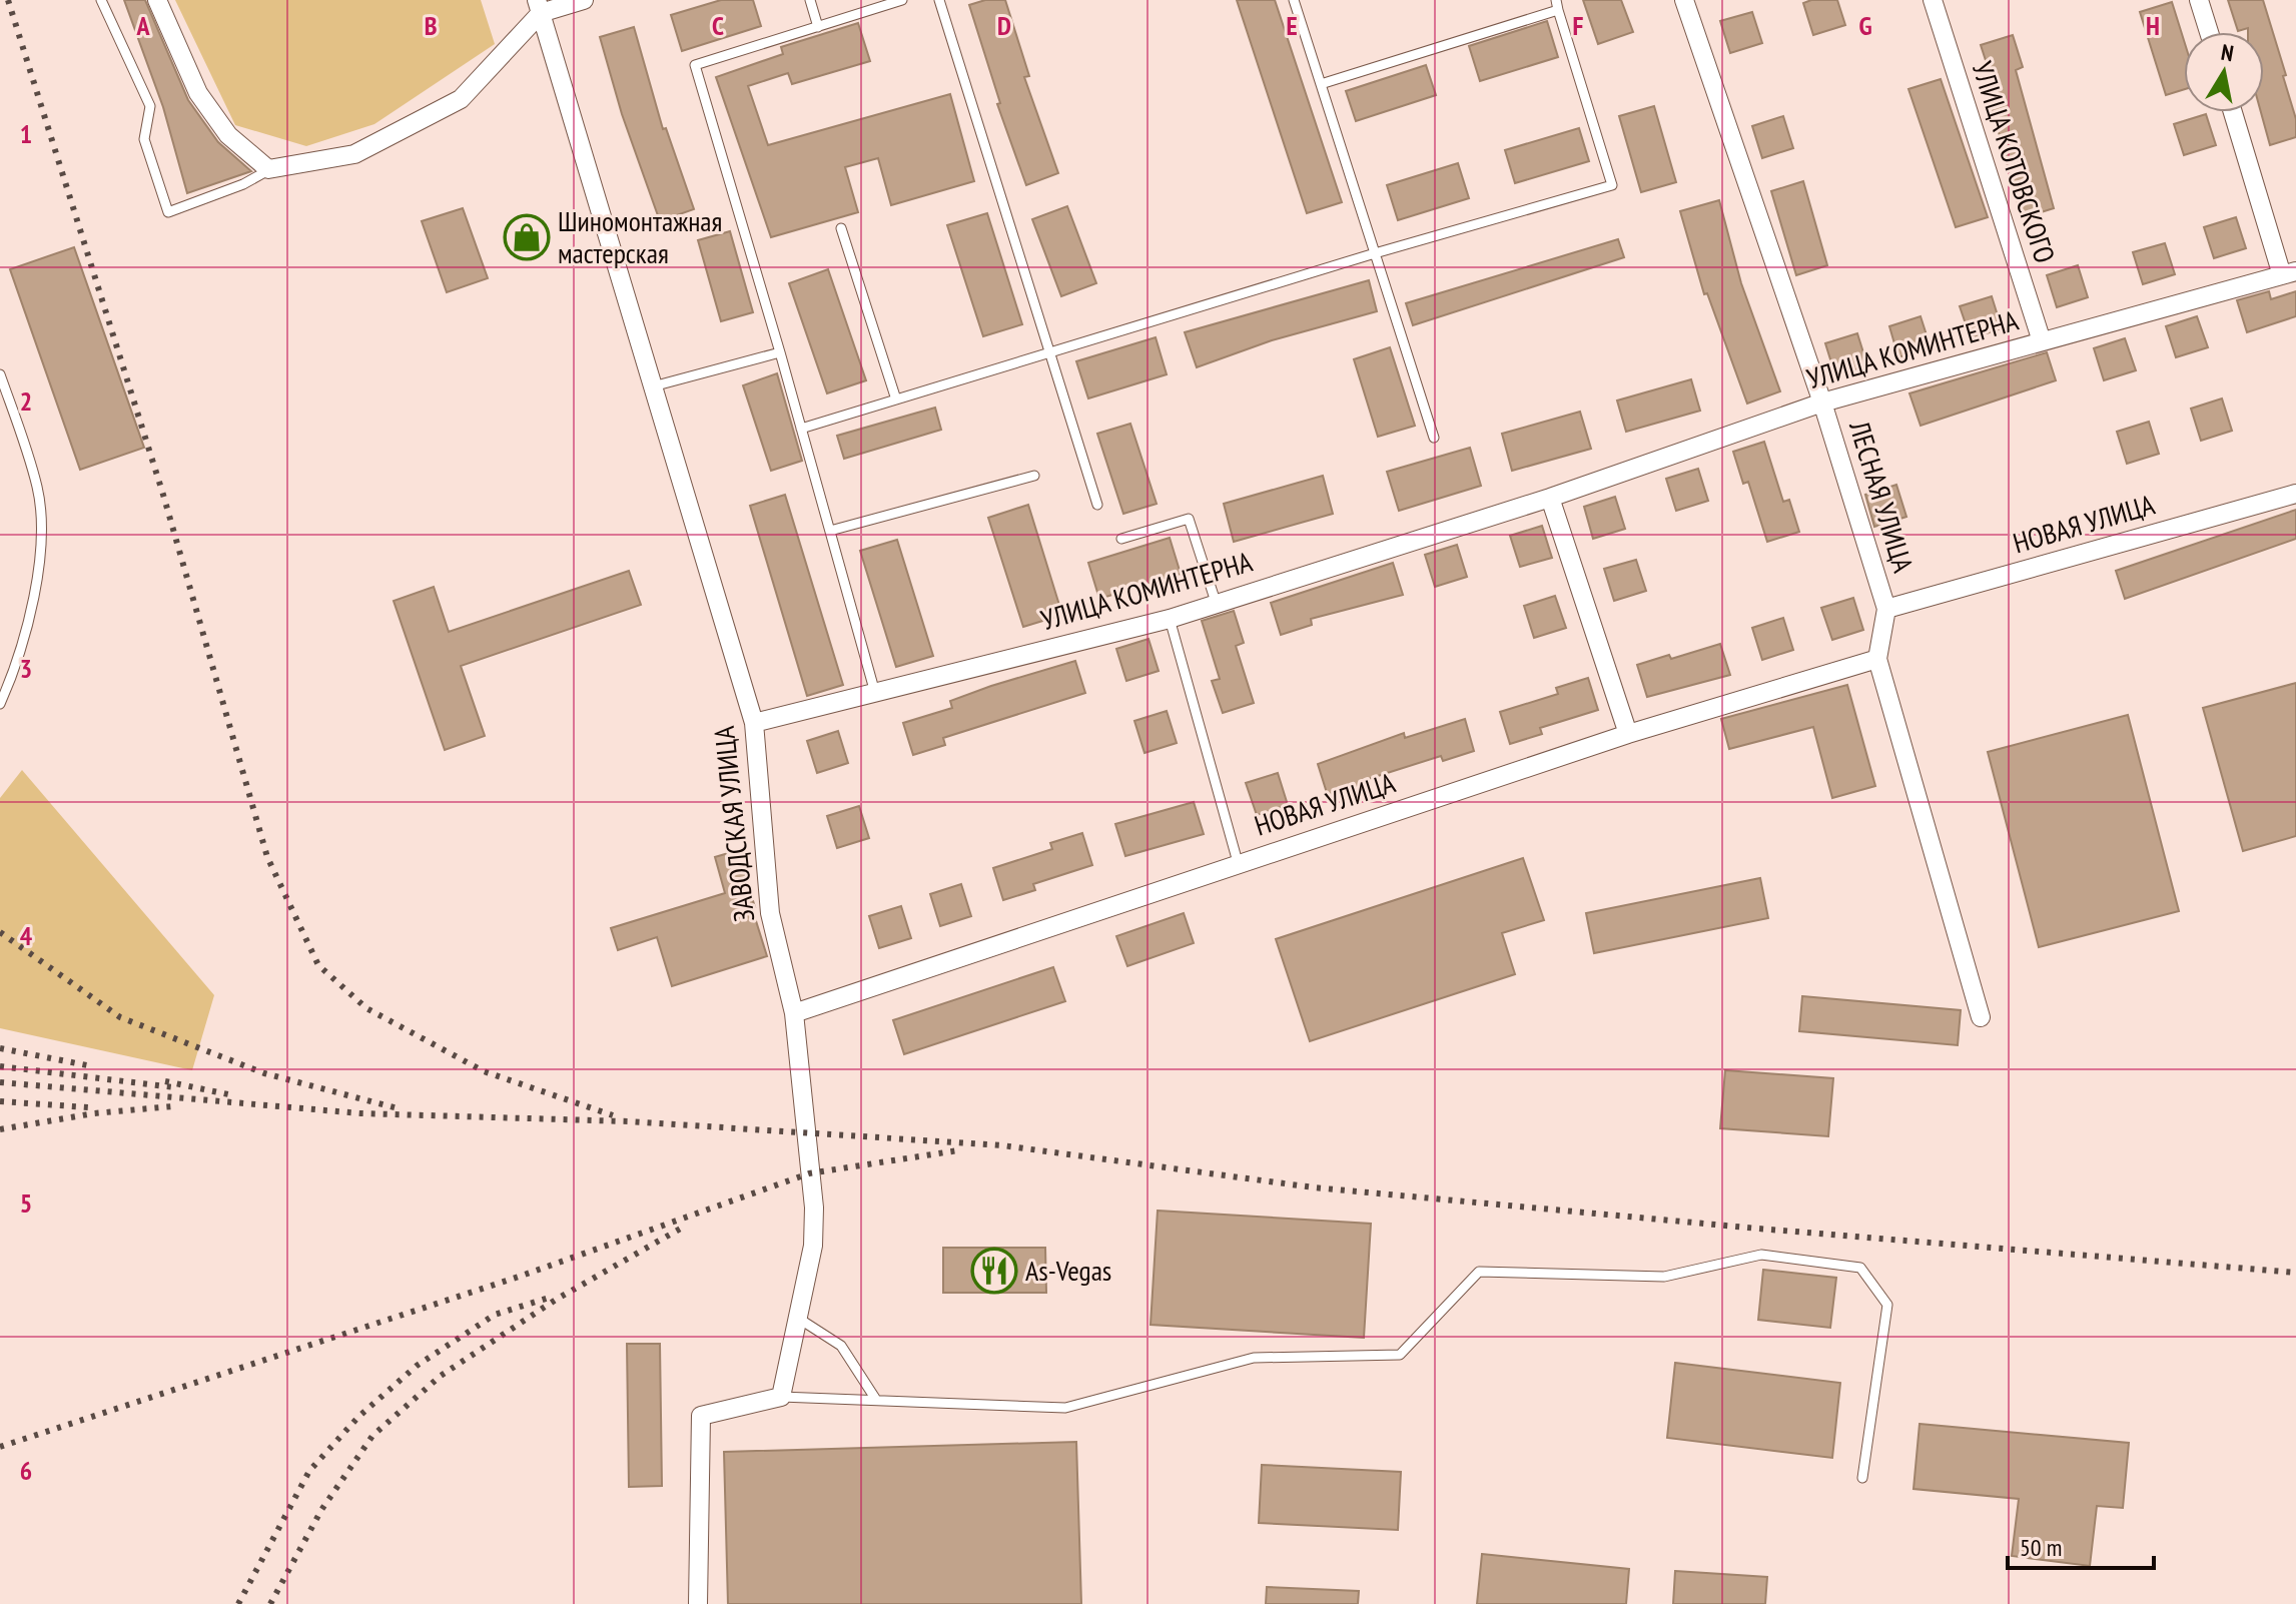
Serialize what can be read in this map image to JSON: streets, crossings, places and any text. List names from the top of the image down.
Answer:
{
  "streets": {
    "street": [
      "УЛИЦА КОТОВСКОГО",
      "УЛИЦА КОМИНТЕРНА",
      "ЛЕСНАЯ УЛИЦА",
      "НОВАЯ УЛИЦА",
      "ЗАВОДСКАЯ УЛИЦА"
    ]
  },
  "crossings": [
    ["УЛИЦА КОТОВСКОГО", "УЛИЦА КОМИНТЕРНА"],
    ["УЛИЦА КОМИНТЕРНА", "ЛЕСНАЯ УЛИЦА"],
    ["УЛИЦА КОМИНТЕРНА", "ЗАВОДСКАЯ УЛИЦА"],
    ["ЛЕСНАЯ УЛИЦА", "НОВАЯ УЛИЦА"],
    ["НОВАЯ УЛИЦА", "ЗАВОДСКАЯ УЛИЦА"]
  ],
  "places": {
    "shop": ["Шиномонтажная мастерская"],
    "restaurant": ["As-Vegas"]
  },
  "scale_bar": "50 m",
  "north": "top",
  "grid": {
    "columns": [
      "A",
      "B",
      "C",
      "D",
      "E",
      "F",
      "G",
      "H"
    ],
    "rows": [
      "1",
      "2",
      "3",
      "4",
      "5",
      "6"
    ]
  }
}
